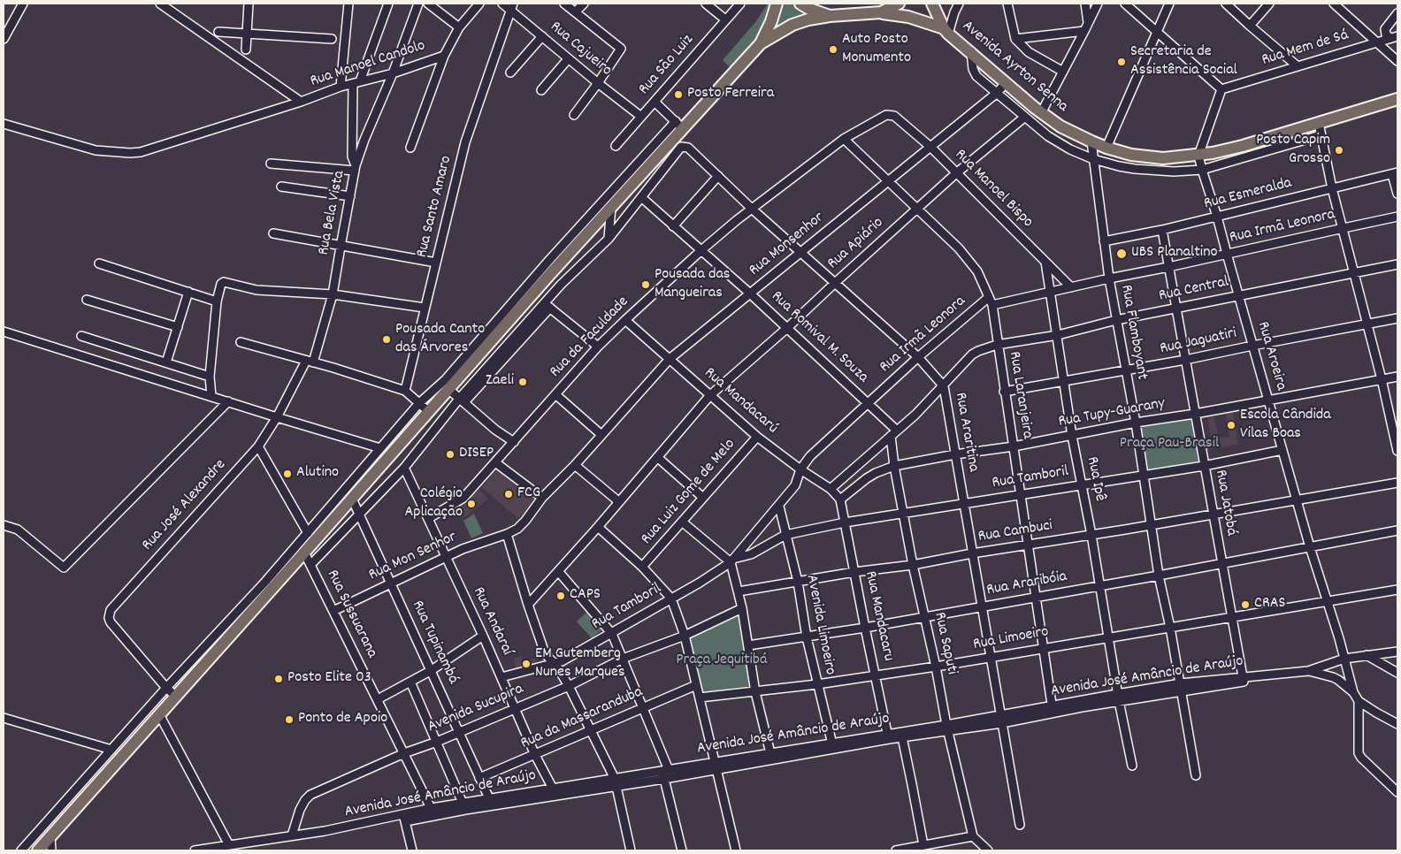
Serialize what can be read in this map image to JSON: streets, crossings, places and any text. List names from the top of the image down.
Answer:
{
  "streets": {
    "highway": ["Avenida Ayrton Senna"],
    "street": [
      "Rua Mem de Sá",
      "Rua Cajueiro",
      "Rua Manoel Candolo",
      "Rua São Luiz",
      "Rua Manoel Bispo",
      "Rua Esmeralda",
      "Rua Santo Amaro",
      "Rua Bela Vista",
      "Rua Irmã Leonora",
      "Rua Apiário",
      "Rua Monsenhor",
      "Rua Central",
      "Rua Flamboyant",
      "Rua da Faculdade",
      "Rua Romival M. Souza",
      "Rua Jaguatiri",
      "Rua Aroeira",
      "Rua Laranjeira",
      "Rua Mandacarú",
      "Rua Tupy-Guarany",
      "Rua Araritina",
      "Rua Tamboril",
      "Rua Ipê",
      "Rua Luiz Gome de Melo",
      "Rua Jatobá",
      "Rua José Alexandre",
      "Rua Cambuci",
      "Rua Mon Senhor",
      "Rua Araribóia",
      "Rua Sussuarana",
      "Rua Mandacaru",
      "Rua Andaraí",
      "Avenida Limoeiro",
      "Rua Limoeiro",
      "Rua Tupinambá",
      "Rua Saputi",
      "Avenida José Amâncio de Araújo",
      "Avenida Sucupira",
      "Rua da Massaranduba"
    ]
  },
  "crossings": [
    ["Rua Cajueiro", "Rua São Luiz"],
    ["Rua Cajueiro", "Rua Santo Amaro"],
    ["Rua Manoel Candolo", "Rua Bela Vista"],
    ["Avenida Ayrton Senna", "Rua Monsenhor"],
    ["Avenida Ayrton Senna", "Rua Flamboyant"],
    ["Avenida Ayrton Senna", "Rua Aroeira"],
    ["Rua Manoel Bispo", "Rua Irmã Leonora"],
    ["Rua Manoel Bispo", "Rua Apiário"],
    ["Rua Manoel Bispo", "Rua Monsenhor"],
    ["Rua Manoel Bispo", "Rua da Faculdade"],
    ["Rua Manoel Bispo", "Rua Ipê"],
    ["Rua Esmeralda", "Rua Flamboyant"],
    ["Rua Esmeralda", "Rua Aroeira"],
    ["Rua Esmeralda", "Rua Jatobá"],
    ["Rua Bela Vista", "Rua José Alexandre"],
    ["Rua Irmã Leonora", "Rua Flamboyant"],
    ["Rua Irmã Leonora", "Rua Romival M. Souza"],
    ["Rua Irmã Leonora", "Rua Aroeira"],
    ["Rua Irmã Leonora", "Rua Laranjeira"],
    ["Rua Irmã Leonora", "Rua Mandacarú"],
    ["Rua Irmã Leonora", "Rua Araritina"],
    ["Rua Irmã Leonora", "Rua Tamboril"],
    ["Rua Irmã Leonora", "Rua Ipê"],
    ["Rua Irmã Leonora", "Rua Jatobá"],
    ["Rua Apiário", "Rua Romival M. Souza"],
    ["Rua Apiário", "Rua Laranjeira"],
    ["Rua Apiário", "Rua Mandacarú"],
    ["Rua Apiário", "Rua Araritina"],
    ["Rua Monsenhor", "Rua Romival M. Souza"],
    ["Rua Monsenhor", "Rua Laranjeira"],
    ["Rua Monsenhor", "Rua Mandacarú"],
    ["Rua Monsenhor", "Rua Araritina"],
    ["Rua Monsenhor", "Rua Mon Senhor"],
    ["Rua Central", "Rua Flamboyant"],
    ["Rua Central", "Rua Romival M. Souza"],
    ["Rua Central", "Rua Aroeira"],
    ["Rua Central", "Rua Laranjeira"],
    ["Rua Central", "Rua Mandacarú"],
    ["Rua Central", "Rua Araritina"],
    ["Rua Central", "Rua Ipê"],
    ["Rua Central", "Rua Jatobá"],
    ["Rua Central", "Rua Saputi"],
    ["Rua Flamboyant", "Rua Jaguatiri"],
    ["Rua Flamboyant", "Rua Tupy-Guarany"],
    ["Rua Flamboyant", "Rua Tamboril"],
    ["Rua Flamboyant", "Rua Cambuci"],
    ["Rua Flamboyant", "Rua Araribóia"],
    ["Rua Flamboyant", "Rua Limoeiro"],
    ["Rua Flamboyant", "Avenida José Amâncio de Araújo"],
    ["Rua da Faculdade", "Rua Romival M. Souza"],
    ["Rua da Faculdade", "Rua Laranjeira"],
    ["Rua da Faculdade", "Rua Mandacarú"],
    ["Rua da Faculdade", "Rua Araritina"],
    ["Rua da Faculdade", "Rua Andaraí"],
    ["Rua Romival M. Souza", "Rua Araritina"],
    ["Rua Romival M. Souza", "Rua Saputi"],
    ["Rua Jaguatiri", "Rua Aroeira"],
    ["Rua Jaguatiri", "Rua Laranjeira"],
    ["Rua Jaguatiri", "Rua Ipê"],
    ["Rua Jaguatiri", "Rua Jatobá"],
    ["Rua Aroeira", "Rua Tupy-Guarany"],
    ["Rua Aroeira", "Rua Tamboril"],
    ["Rua Aroeira", "Rua Cambuci"],
    ["Rua Aroeira", "Rua Araribóia"],
    ["Rua Aroeira", "Rua Limoeiro"],
    ["Rua Aroeira", "Avenida José Amâncio de Araújo"],
    ["Rua Laranjeira", "Rua Tupy-Guarany"],
    ["Rua Laranjeira", "Rua Tamboril"],
    ["Rua Laranjeira", "Rua Cambuci"],
    ["Rua Laranjeira", "Rua Araribóia"],
    ["Rua Laranjeira", "Rua Limoeiro"],
    ["Rua Laranjeira", "Avenida José Amâncio de Araújo"],
    ["Rua Mandacarú", "Rua Tupy-Guarany"],
    ["Rua Mandacarú", "Rua Tamboril"],
    ["Rua Mandacarú", "Rua Luiz Gome de Melo"],
    ["Rua Mandacarú", "Rua Mandacaru"],
    ["Rua Tupy-Guarany", "Rua Araritina"],
    ["Rua Tupy-Guarany", "Rua Ipê"],
    ["Rua Tupy-Guarany", "Rua Jatobá"],
    ["Rua Tupy-Guarany", "Rua Mandacaru"],
    ["Rua Tupy-Guarany", "Rua Saputi"],
    ["Rua Araritina", "Rua Tamboril"],
    ["Rua Araritina", "Rua Cambuci"],
    ["Rua Araritina", "Rua Araribóia"],
    ["Rua Araritina", "Rua Limoeiro"],
    ["Rua Araritina", "Avenida José Amâncio de Araújo"],
    ["Rua Tamboril", "Rua Ipê"],
    ["Rua Tamboril", "Rua Jatobá"],
    ["Rua Tamboril", "Rua Mandacaru"],
    ["Rua Tamboril", "Rua Andaraí"],
    ["Rua Tamboril", "Avenida Limoeiro"],
    ["Rua Tamboril", "Rua Saputi"],
    ["Rua Ipê", "Rua Cambuci"],
    ["Rua Ipê", "Rua Araribóia"],
    ["Rua Ipê", "Rua Limoeiro"],
    ["Rua Ipê", "Avenida José Amâncio de Araújo"],
    ["Rua Jatobá", "Rua Cambuci"],
    ["Rua Jatobá", "Rua Araribóia"],
    ["Rua Jatobá", "Rua Limoeiro"],
    ["Rua Jatobá", "Avenida José Amâncio de Araújo"],
    ["Rua Cambuci", "Rua Mandacaru"],
    ["Rua Cambuci", "Avenida Limoeiro"],
    ["Rua Cambuci", "Rua Saputi"],
    ["Rua Mon Senhor", "Rua Sussuarana"],
    ["Rua Mon Senhor", "Rua Andaraí"],
    ["Rua Mon Senhor", "Rua Tupinambá"],
    ["Rua Araribóia", "Rua Mandacaru"],
    ["Rua Araribóia", "Avenida Limoeiro"],
    ["Rua Araribóia", "Rua Saputi"],
    ["Rua Sussuarana", "Avenida José Amâncio de Araújo"],
    ["Rua Sussuarana", "Avenida Sucupira"],
    ["Rua Mandacaru", "Rua Limoeiro"],
    ["Rua Mandacaru", "Avenida José Amâncio de Araújo"],
    ["Rua Andaraí", "Avenida José Amâncio de Araújo"],
    ["Rua Andaraí", "Avenida Sucupira"],
    ["Rua Andaraí", "Rua da Massaranduba"],
    ["Avenida Limoeiro", "Rua Limoeiro"],
    ["Avenida Limoeiro", "Avenida José Amâncio de Araújo"],
    ["Rua Limoeiro", "Rua Saputi"],
    ["Rua Tupinambá", "Avenida José Amâncio de Araújo"],
    ["Rua Tupinambá", "Avenida Sucupira"],
    ["Rua Tupinambá", "Rua da Massaranduba"],
    ["Rua Saputi", "Avenida José Amâncio de Araújo"],
    ["Avenida José Amâncio de Araújo", "Avenida Sucupira"]
  ],
  "parks": ["Praça Pau-Brasil", "Praça Jequitibá"],
  "places": [
    "Auto Posto Monumento",
    "Secretaria de Assistência Social",
    "Posto Ferreira",
    "Posto Capim Grosso",
    "UBS Planaltino",
    "Pousada das Mangueiras",
    "Pousada Canto das Árvores",
    "Zaeli",
    "Escola Cândida Vilas Boas",
    "DISEP",
    "Alutino",
    "FCG",
    "Colégio Aplicação",
    "CAPS",
    "CRAS",
    "EM Gutemberg Nunes Marques",
    "Posto Elite 03",
    "Ponto de Apoio"
  ]
}
